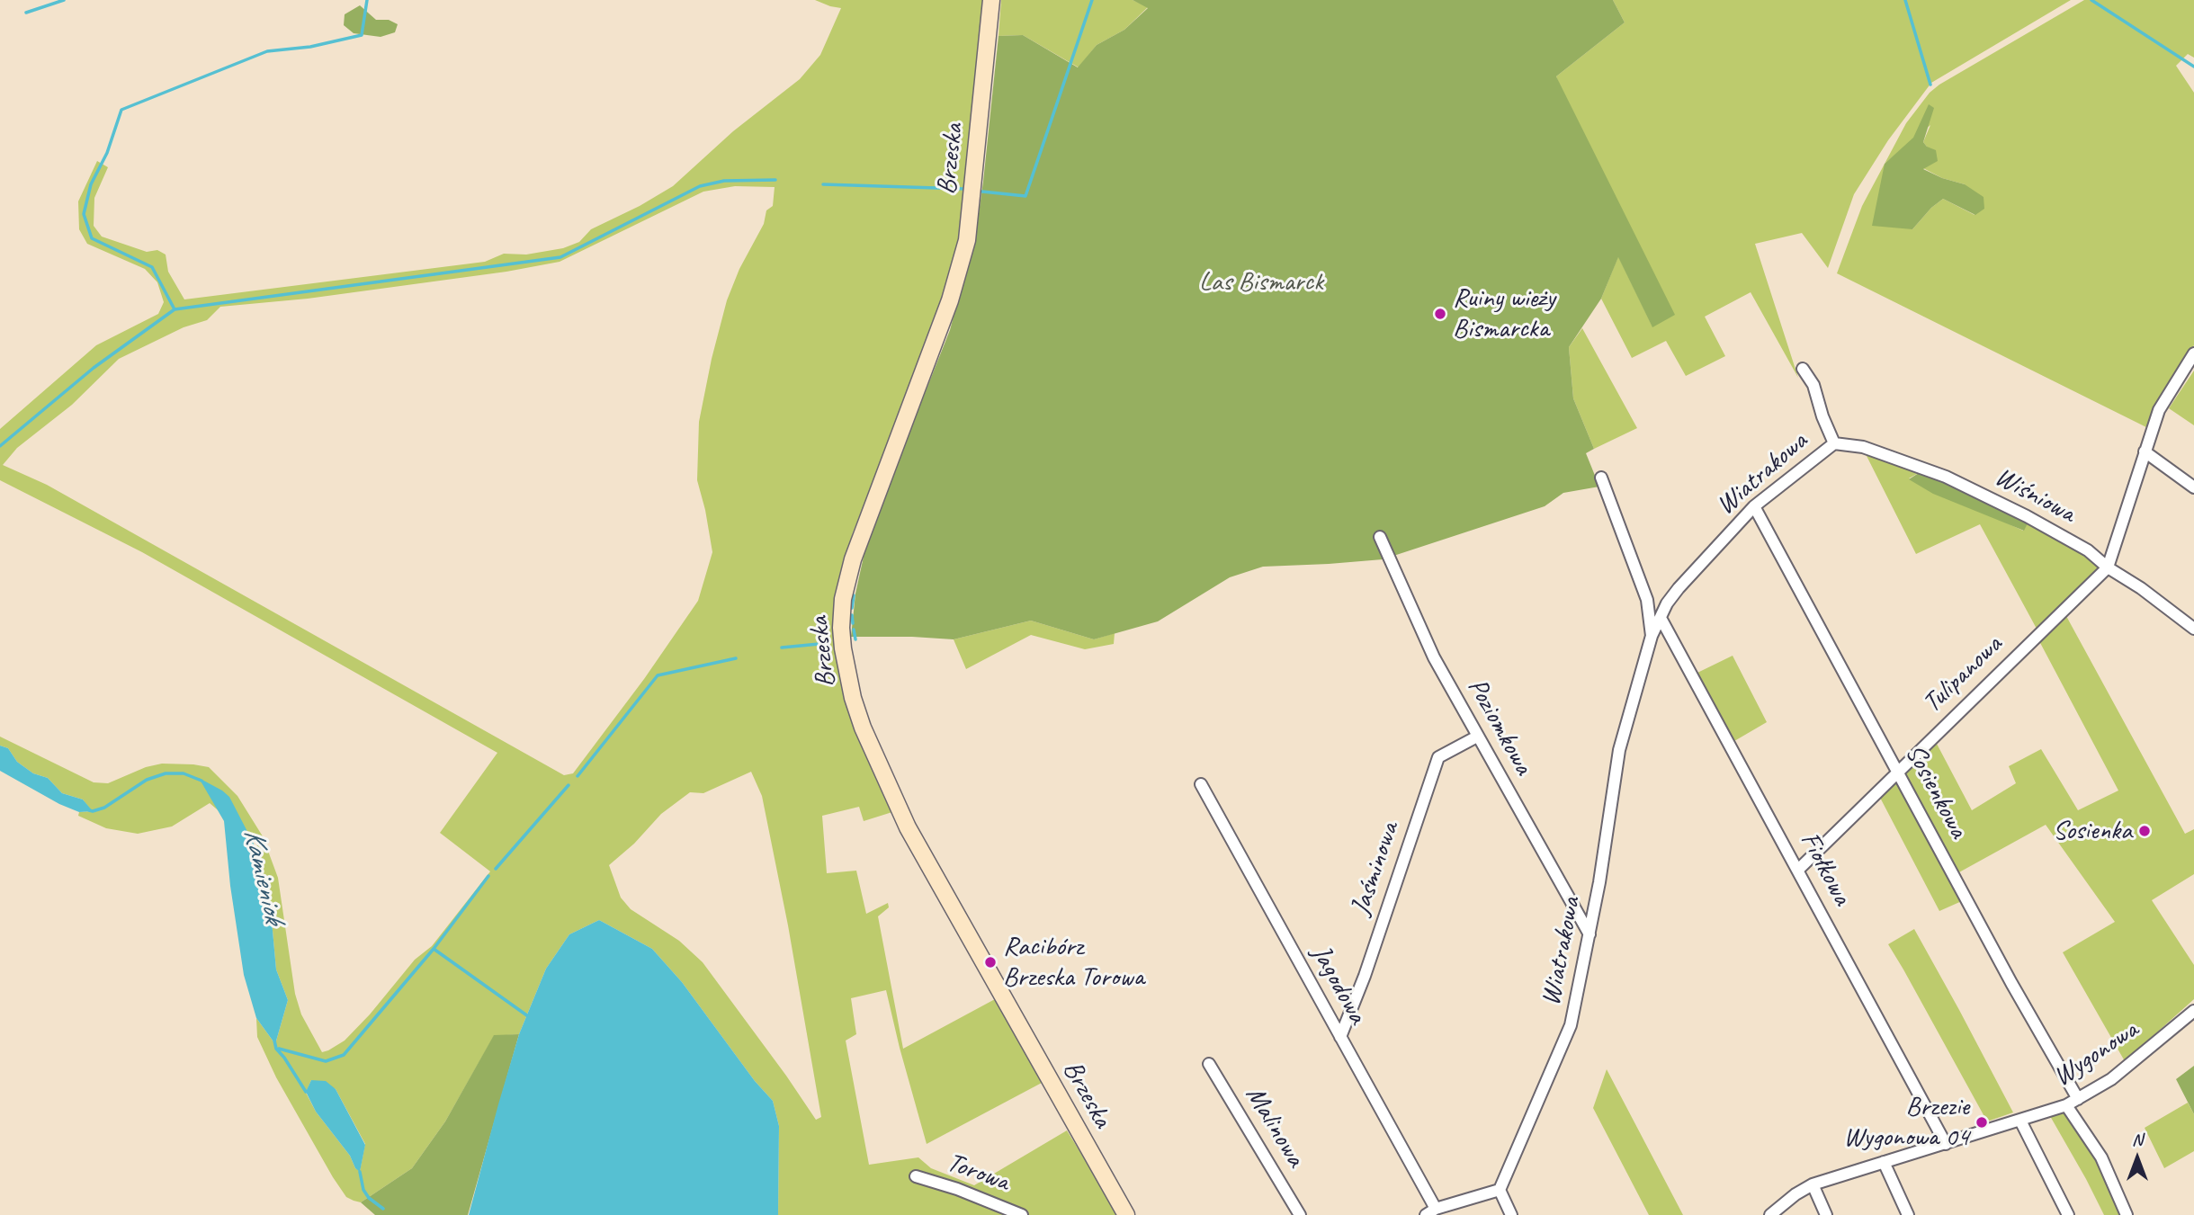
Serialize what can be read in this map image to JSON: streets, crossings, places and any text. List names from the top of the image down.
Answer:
{
  "streets": {
    "street": [
      "Brzeska",
      "Wiatrakowa",
      "Wiśniowa",
      "Tulipanowa",
      "Poziomkowa",
      "Sosienkowa",
      "Jaśminowa",
      "Fiołkowa",
      "Jagodowa",
      "Wygonowa",
      "Malinowa",
      "Torowa"
    ]
  },
  "crossings": [
    ["Wiatrakowa", "Wiśniowa"],
    ["Wiatrakowa", "Poziomkowa"],
    ["Wiatrakowa", "Sosienkowa"],
    ["Wiatrakowa", "Fiołkowa"],
    ["Wiśniowa", "Tulipanowa"],
    ["Tulipanowa", "Sosienkowa"],
    ["Tulipanowa", "Fiołkowa"],
    ["Poziomkowa", "Jaśminowa"],
    ["Sosienkowa", "Wygonowa"],
    ["Jaśminowa", "Jagodowa"],
    ["Fiołkowa", "Wygonowa"]
  ],
  "water": ["Kamieniok"],
  "parks": ["Las Bismarck"],
  "places": [
    "Ruiny wieży Bismarcka",
    "Sosienka",
    "Racibórz Brzeska Torowa",
    "Brzezie Wygonowa 04"
  ],
  "north": "top"
}
